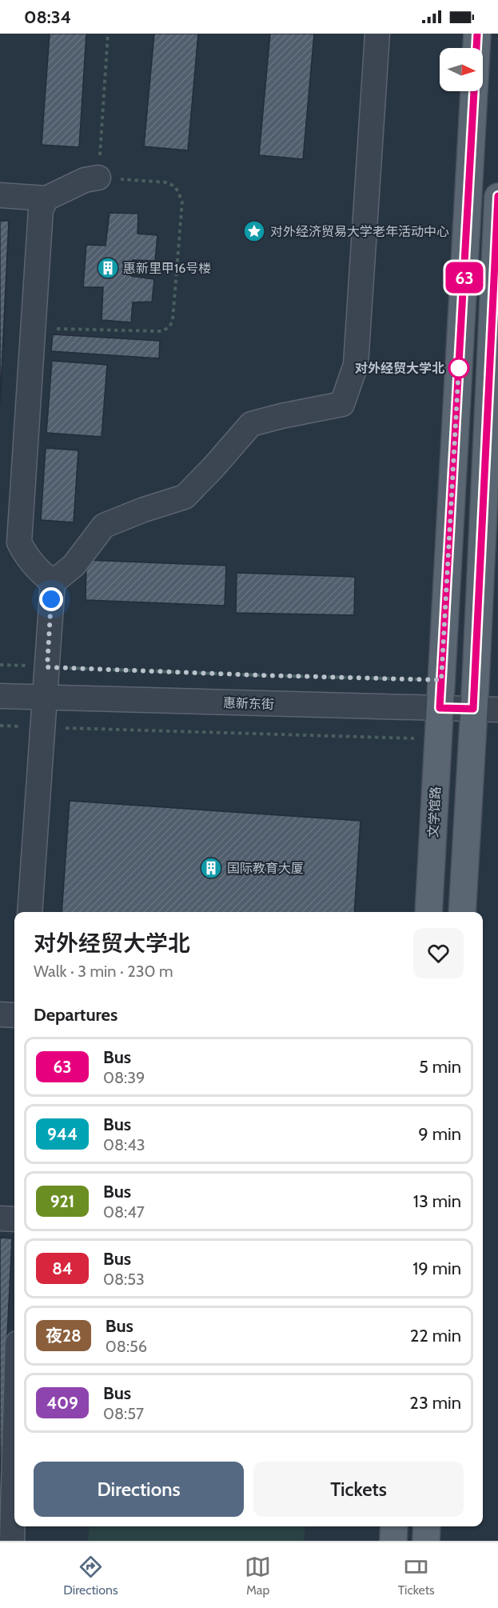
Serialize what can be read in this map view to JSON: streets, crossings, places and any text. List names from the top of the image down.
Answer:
{
  "streets": {
    "main road": ["文学馆路"],
    "street": ["惠新东街"]
  },
  "crossings": [
    ["惠新东街", "文学馆路"]
  ],
  "places": {
    "place": ["对外经济贸易大学老年活动中心"],
    "building": ["惠新里甲16号楼", "国际教育大厦"],
    "other": ["对外经贸大学北"]
  },
  "lines": ["bus line 63"],
  "north": "right",
  "page": {
    "status": "08:34",
    "on_map": "63",
    "heading": [
      ["对外经贸大学北", "Walk · 3 min · 230 m"],
      "Departures"
    ],
    "list": [
      {
        "mark": "63",
        "name": "Bus",
        "note": "08:39",
        "value": "5 min"
      },
      {
        "mark": "944",
        "name": "Bus",
        "note": "08:43",
        "value": "9 min"
      },
      {
        "mark": "921",
        "name": "Bus",
        "note": "08:47",
        "value": "13 min"
      },
      {
        "mark": "84",
        "name": "Bus",
        "note": "08:53",
        "value": "19 min"
      },
      {
        "mark": "夜28",
        "name": "Bus",
        "note": "08:56",
        "value": "22 min"
      },
      {
        "mark": "409",
        "name": "Bus",
        "note": "08:57",
        "value": "23 min"
      }
    ],
    "buttons": ["Directions", "Tickets"],
    "tabs": ["Directions", "Map", "Tickets"]
  }
}
